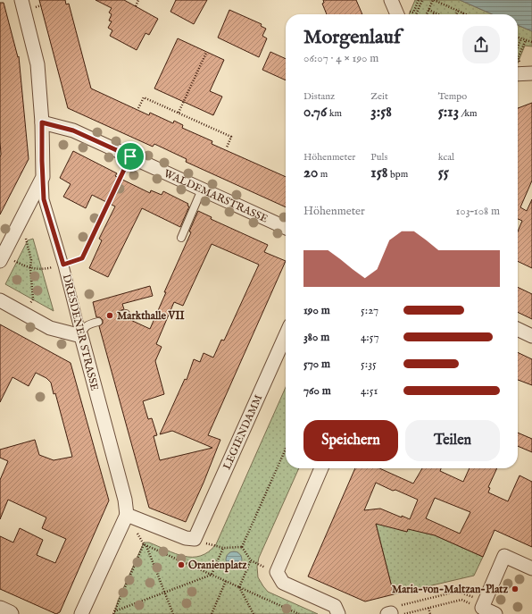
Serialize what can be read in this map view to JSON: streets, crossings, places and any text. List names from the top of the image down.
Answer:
{
  "streets": {
    "street": ["WALDEMARSTRASSE", "DRESDENER STRASSE", "LEGIENDAMM"]
  },
  "crossings": [
    ["WALDEMARSTRASSE", "DRESDENER STRASSE"]
  ],
  "places": ["Markthalle VII", "Oranienplatz", "Maria-von-Maltzan-Platz"],
  "page": {
    "heading": ["Morgenlauf", "06:07 · 4 × 190 m"],
    "stats": [
      ["Distanz", "0.76 km"],
      ["Zeit", "3:58"],
      ["Tempo", "5:13 /km"],
      ["Höhenmeter", "20 m"],
      ["Puls", "158 bpm"],
      ["kcal", "55"]
    ],
    "chart": ["Höhenmeter", "103–108 m"],
    "list": [
      {
        "name": "190 m",
        "note": "5:27"
      },
      {
        "name": "380 m",
        "note": "4:57"
      },
      {
        "name": "570 m",
        "note": "5:35"
      },
      {
        "name": "760 m",
        "note": "4:51"
      }
    ],
    "buttons": ["Speichern", "Teilen"]
  }
}
